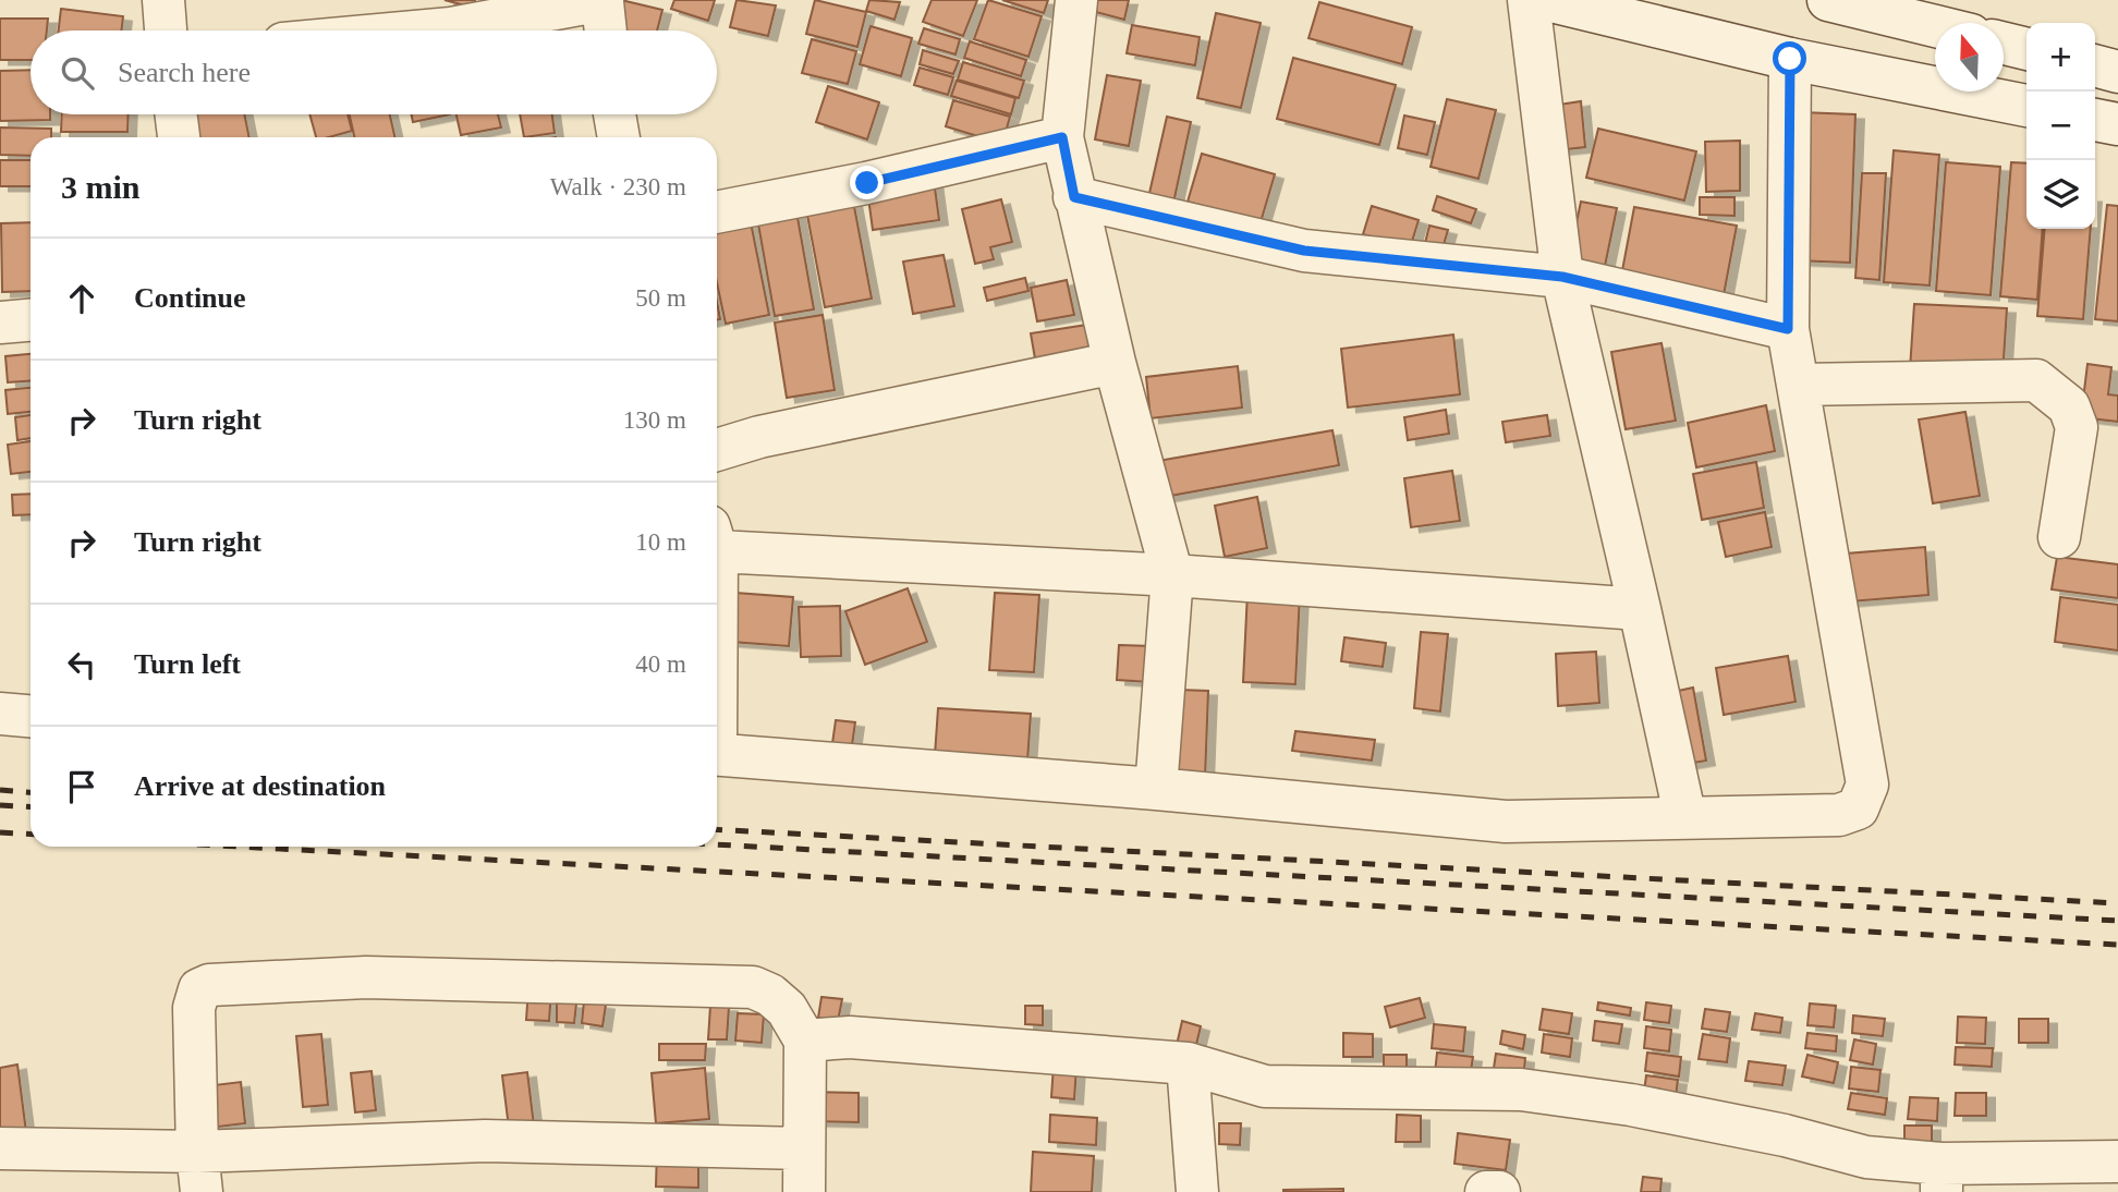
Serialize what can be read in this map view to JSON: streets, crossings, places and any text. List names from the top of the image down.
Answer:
{
  "north": "top",
  "page": {
    "map_buttons": ["+", "−"],
    "search": "Search here",
    "heading": ["3 min", "Walk · 230 m"],
    "list": [
      ["Continue", "50 m"],
      ["Turn right", "130 m"],
      ["Turn right", "10 m"],
      ["Turn left", "40 m"],
      "Arrive at destination"
    ]
  }
}
